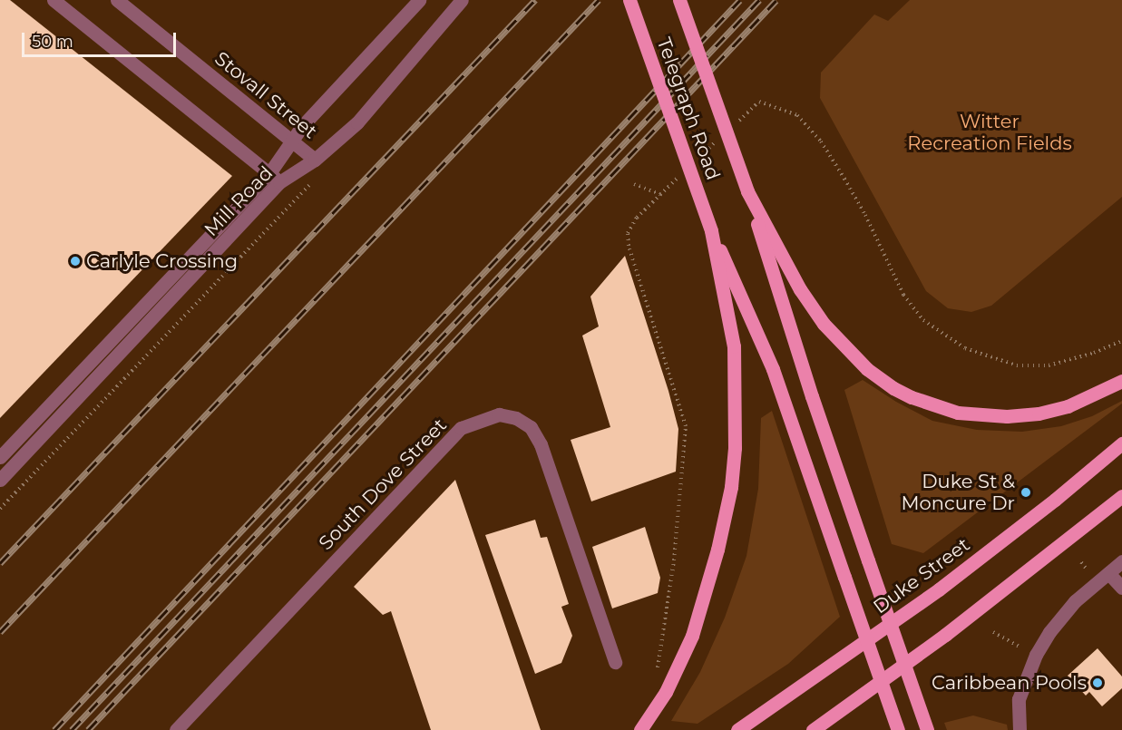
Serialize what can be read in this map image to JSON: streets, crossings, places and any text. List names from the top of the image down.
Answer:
{
  "streets": {
    "main road": ["Telegraph Road", "Duke Street"],
    "street": ["Stovall Street", "Mill Road", "South Dove Street"]
  },
  "crossings": [
    ["Stovall Street", "Mill Road"]
  ],
  "parks": ["Witter Recreation Fields"],
  "places": ["Carlyle Crossing", "Duke St & Moncure Dr", "Caribbean Pools"],
  "scale_bar": "50 m"
}
